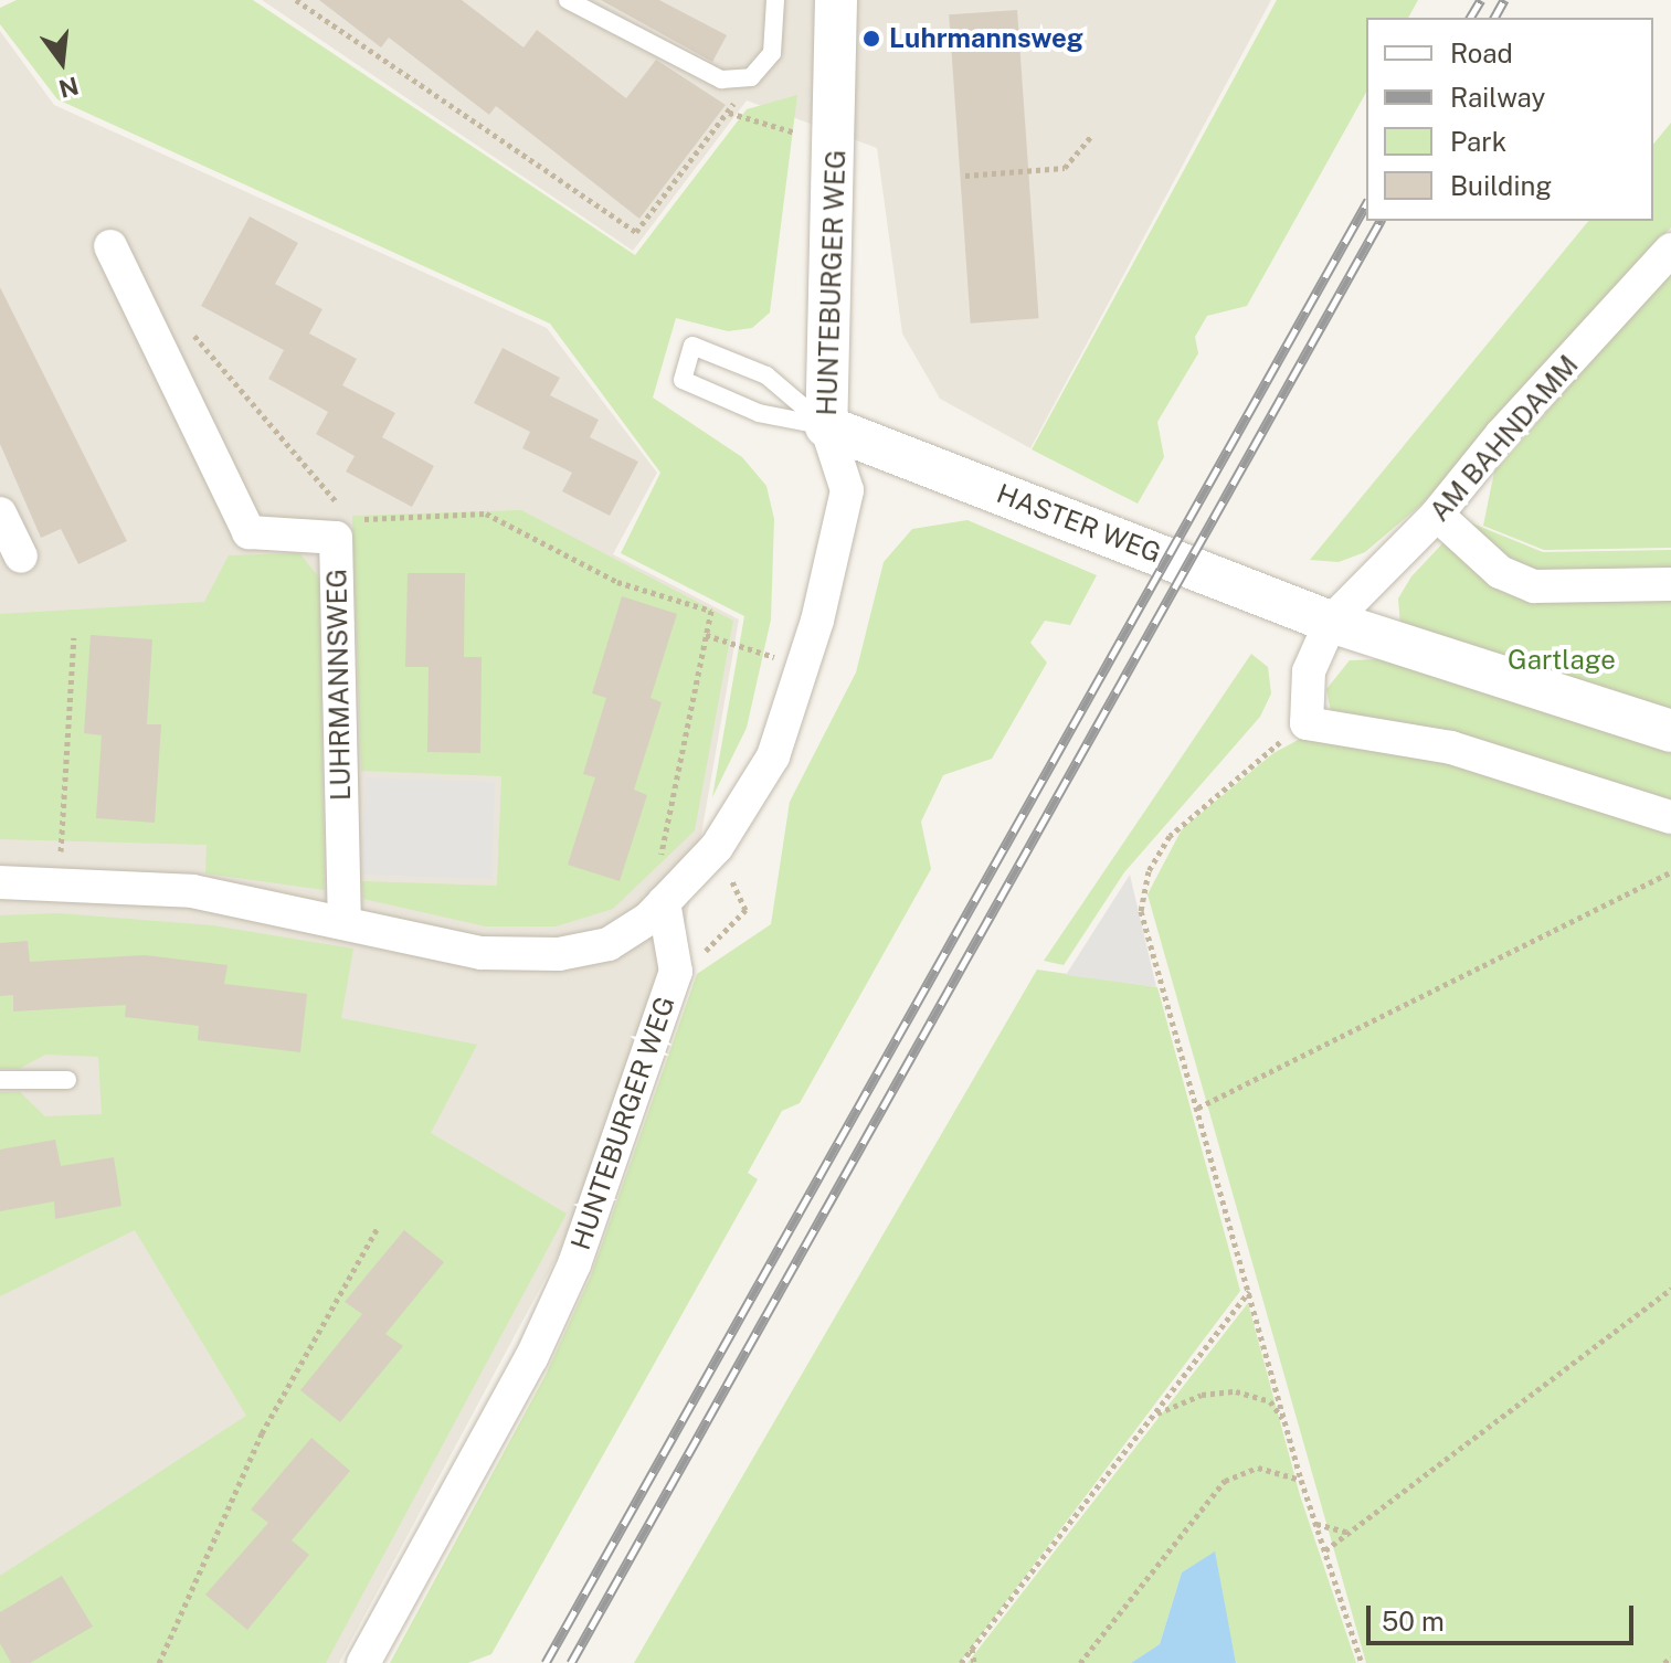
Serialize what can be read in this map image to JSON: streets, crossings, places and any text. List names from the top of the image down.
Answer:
{
  "streets": {
    "street": [
      "HUNTEBURGER WEG",
      "AM BAHNDAMM",
      "HASTER WEG",
      "LUHRMANNSWEG"
    ]
  },
  "crossings": [
    ["HUNTEBURGER WEG", "HASTER WEG"],
    ["AM BAHNDAMM", "HASTER WEG"]
  ],
  "parks": ["Gartlage"],
  "places": ["Luhrmannsweg"],
  "legend": [
    "Road",
    "Railway",
    "Park",
    "Building"
  ],
  "scale_bar": "50 m",
  "north": "bottom"
}
